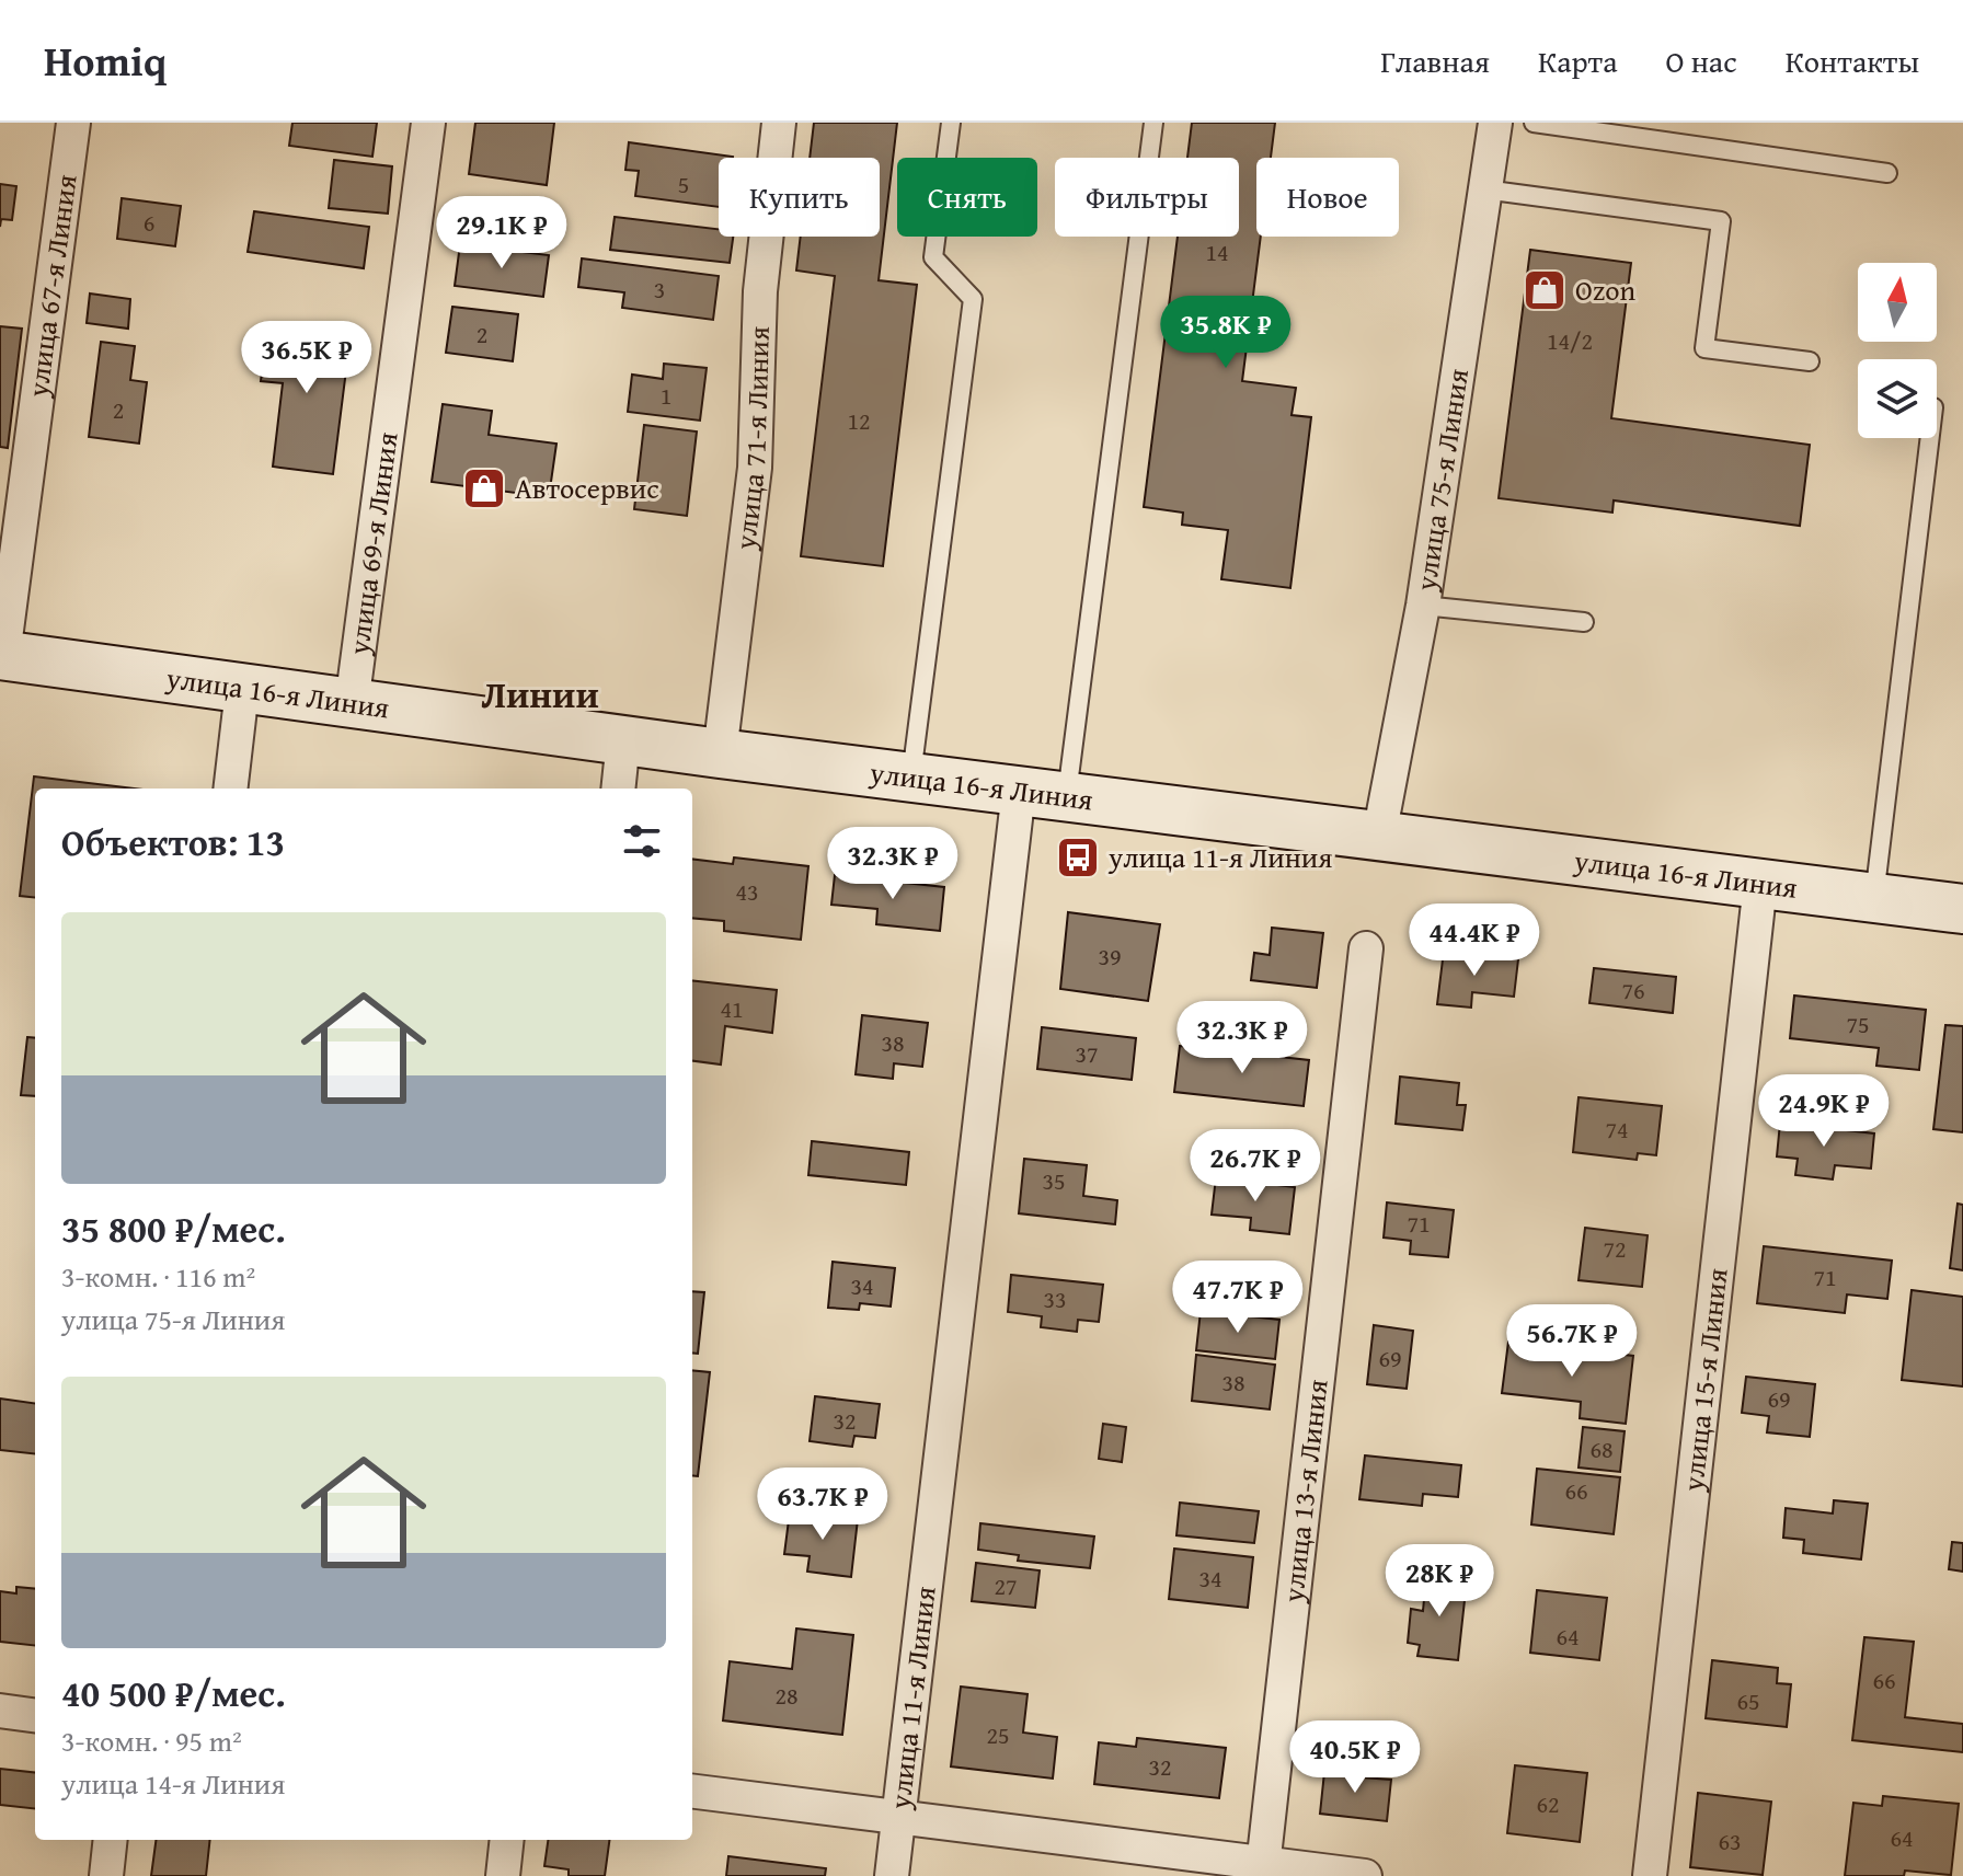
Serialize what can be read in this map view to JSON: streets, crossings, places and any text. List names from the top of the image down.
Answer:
{
  "streets": {
    "main road": ["улица 16-я Линия"],
    "street": [
      "улица 67-я Линия",
      "улица 71-я Линия",
      "улица 75-я Линия",
      "улица 69-я Линия",
      "улица 15-я Линия",
      "улица 13-я Линия",
      "улица 11-я Линия"
    ]
  },
  "crossings": [
    ["улица 67-я Линия", "улица 16-я Линия"],
    ["улица 71-я Линия", "улица 16-я Линия"],
    ["улица 75-я Линия", "улица 16-я Линия"],
    ["улица 69-я Линия", "улица 16-я Линия"],
    ["улица 16-я Линия", "улица 15-я Линия"],
    ["улица 16-я Линия", "улица 11-я Линия"]
  ],
  "districts": ["Линии"],
  "places": {
    "shop": ["Ozon", "Автосервис"],
    "bus stop": ["улица 11-я Линия"]
  },
  "house_numbers": [
    "5",
    "6",
    "14",
    "3",
    "2",
    "14/2",
    "1",
    "2",
    "12",
    "43",
    "39",
    "76",
    "41",
    "75",
    "38",
    "37",
    "74",
    "35",
    "71",
    "72",
    "71",
    "34",
    "33",
    "69",
    "38",
    "69",
    "32",
    "68",
    "66",
    "34",
    "27",
    "64",
    "66",
    "28",
    "65",
    "25",
    "32",
    "62",
    "64",
    "63"
  ],
  "north": "top",
  "page": {
    "header": "Homiq",
    "nav": [
      "Главная",
      "Карта",
      "О нас",
      "Контакты"
    ],
    "chip": [
      "Купить",
      "Снять",
      "Фильтры",
      "Новое"
    ],
    "price": [
      "29.1K ₽",
      "35.8K ₽",
      "36.5K ₽",
      "32.3K ₽",
      "44.4K ₽",
      "32.3K ₽",
      "24.9K ₽",
      "26.7K ₽",
      "47.7K ₽",
      "56.7K ₽",
      "63.7K ₽",
      "28K ₽",
      "40.5K ₽"
    ],
    "heading": "Объектов: 13",
    "list": [
      {
        "name": "35 800 ₽/мес.",
        "note": "3-комн. · 116 m² · улица 75-я Линия"
      },
      {
        "name": "40 500 ₽/мес.",
        "note": "3-комн. · 95 m² · улица 14-я Линия"
      }
    ]
  }
}
